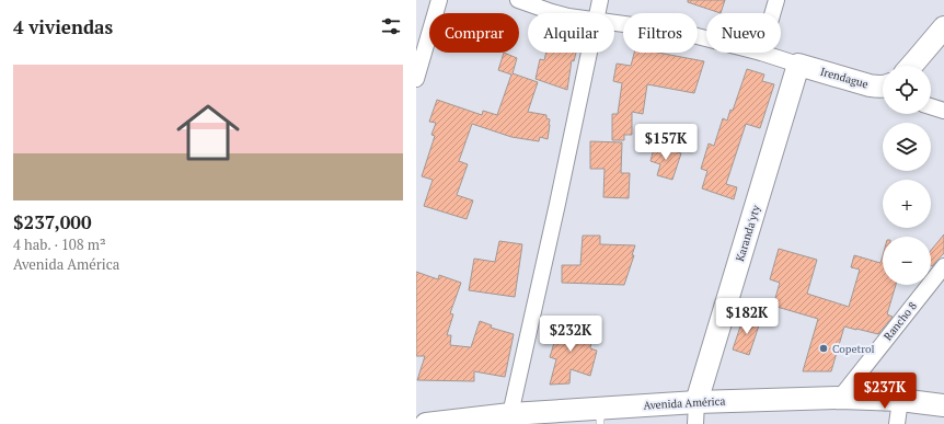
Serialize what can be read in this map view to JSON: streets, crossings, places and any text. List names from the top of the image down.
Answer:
{
  "streets": {
    "main road": ["Irendague", "Karanda'yty", "Avenida América"],
    "street": ["Rancho 8"]
  },
  "crossings": [
    ["Irendague", "Karanda'yty"],
    ["Karanda'yty", "Avenida América"],
    ["Rancho 8", "Avenida América"]
  ],
  "places": ["Copetrol"],
  "page": {
    "heading": "4 viviendas",
    "chip": [
      "Comprar",
      "Alquilar",
      "Filtros",
      "Nuevo"
    ],
    "list": [
      {
        "name": "$237,000",
        "note": "4 hab. · 108 m² · Avenida América"
      }
    ],
    "map_buttons": ["+", "−"],
    "price": [
      "$157K",
      "$182K",
      "$232K",
      "$237K"
    ]
  }
}
